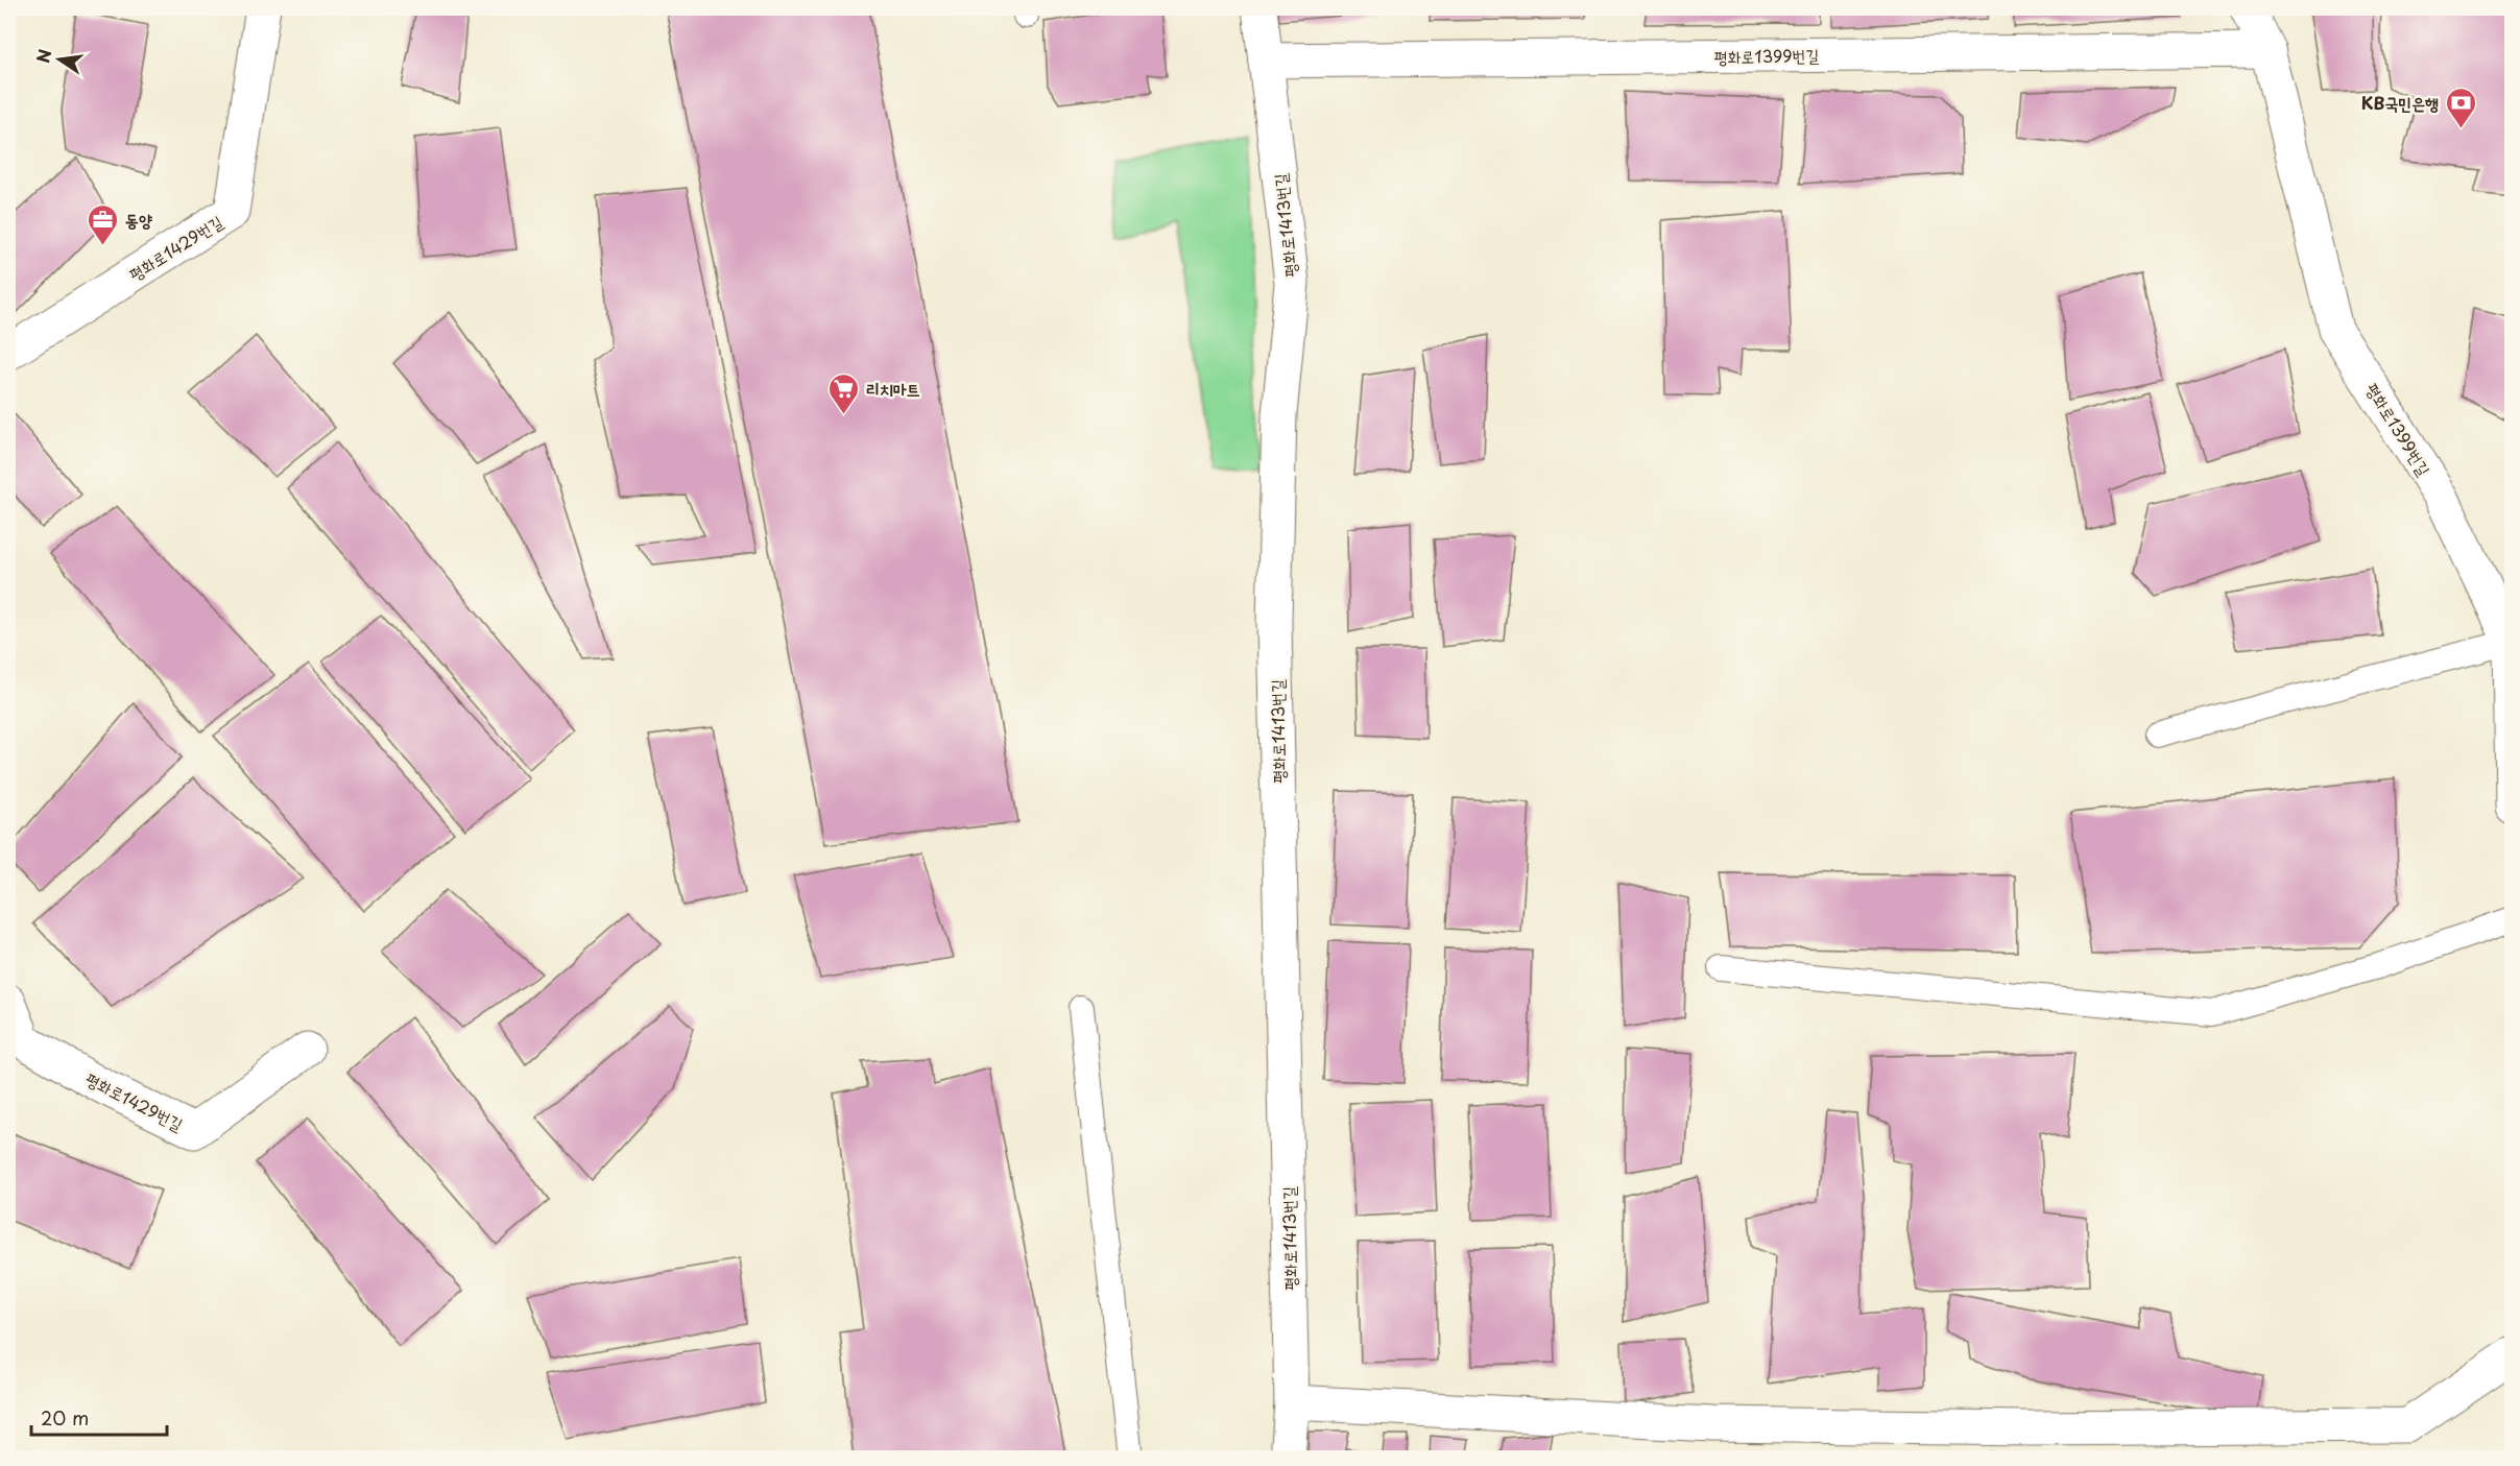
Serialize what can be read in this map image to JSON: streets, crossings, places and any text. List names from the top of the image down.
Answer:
{
  "streets": {
    "street": ["평화로1399번길", "평화로1413번길", "평화로1429번길"]
  },
  "crossings": [
    ["평화로1399번길", "평화로1413번길"]
  ],
  "places": {
    "bank": ["KB국민은행"],
    "office": ["동양"],
    "supermarket": ["리치마트"]
  },
  "scale_bar": "20 m",
  "north": "left"
}
